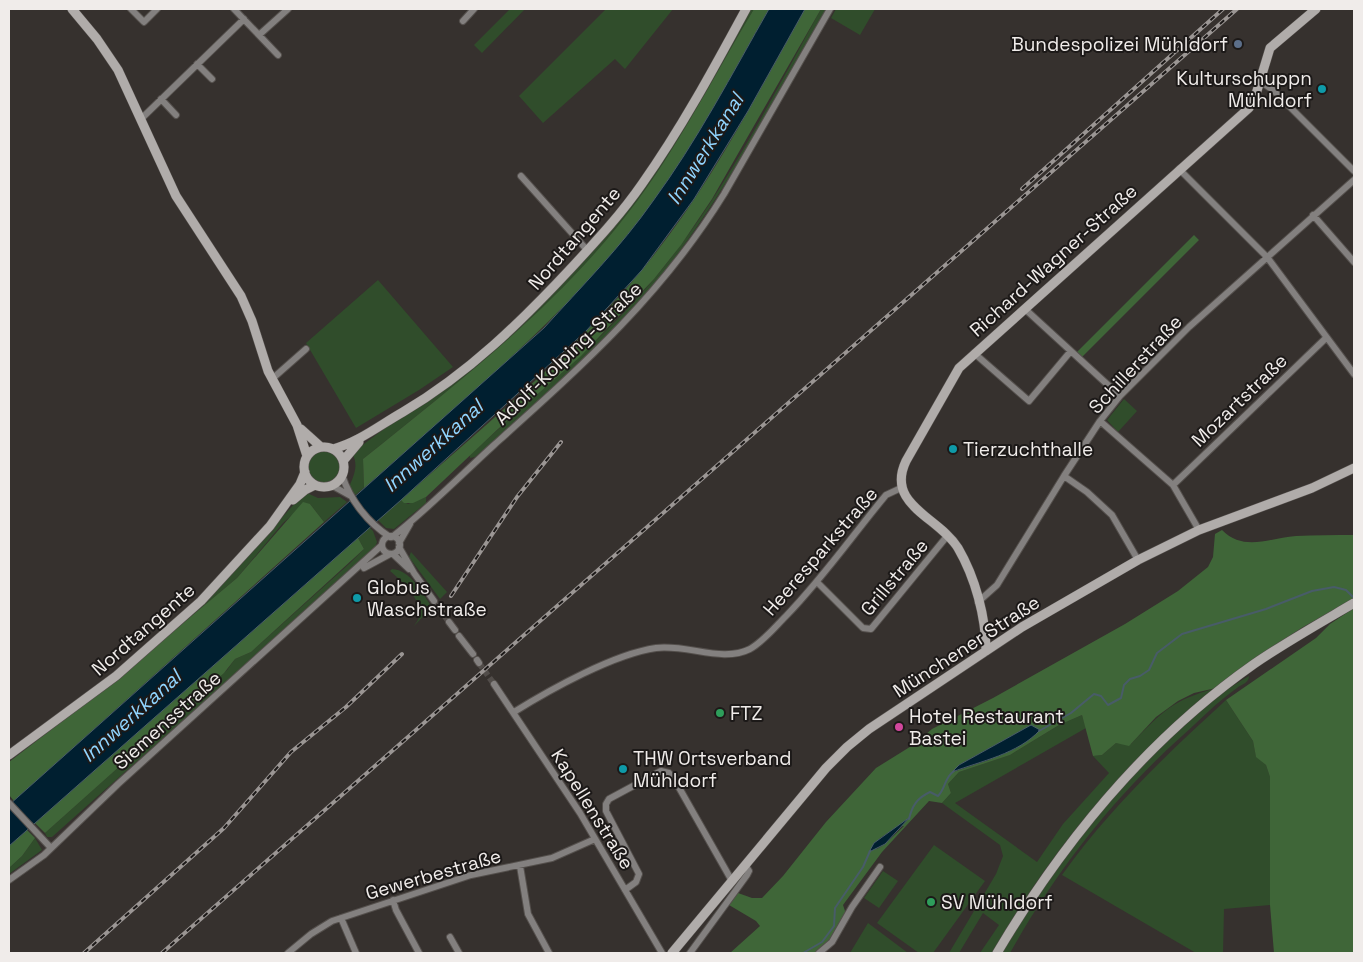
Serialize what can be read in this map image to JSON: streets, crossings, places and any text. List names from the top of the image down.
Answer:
{
  "streets": {
    "street": [
      "Nordtangente",
      "Richard-Wagner-Straße",
      "Adolf-Kolping-Straße",
      "Schillerstraße",
      "Mozartstraße",
      "Heeresparkstraße",
      "Grillstraße",
      "Münchener Straße",
      "Siemensstraße",
      "Kapellenstraße",
      "Gewerbestraße"
    ]
  },
  "crossings": [
    ["Richard-Wagner-Straße", "Heeresparkstraße"],
    ["Adolf-Kolping-Straße", "Siemensstraße"],
    ["Heeresparkstraße", "Grillstraße"],
    ["Heeresparkstraße", "Kapellenstraße"],
    ["Kapellenstraße", "Gewerbestraße"]
  ],
  "water": ["Innwerkkanal"],
  "places": [
    "Bundespolizei Mühldorf",
    "Kulturschuppn Mühldorf",
    "Tierzuchthalle",
    "Globus Waschstraße",
    "FTZ",
    "Hotel Restaurant Bastei",
    "THW Ortsverband Mühldorf",
    "SV Mühldorf"
  ]
}
